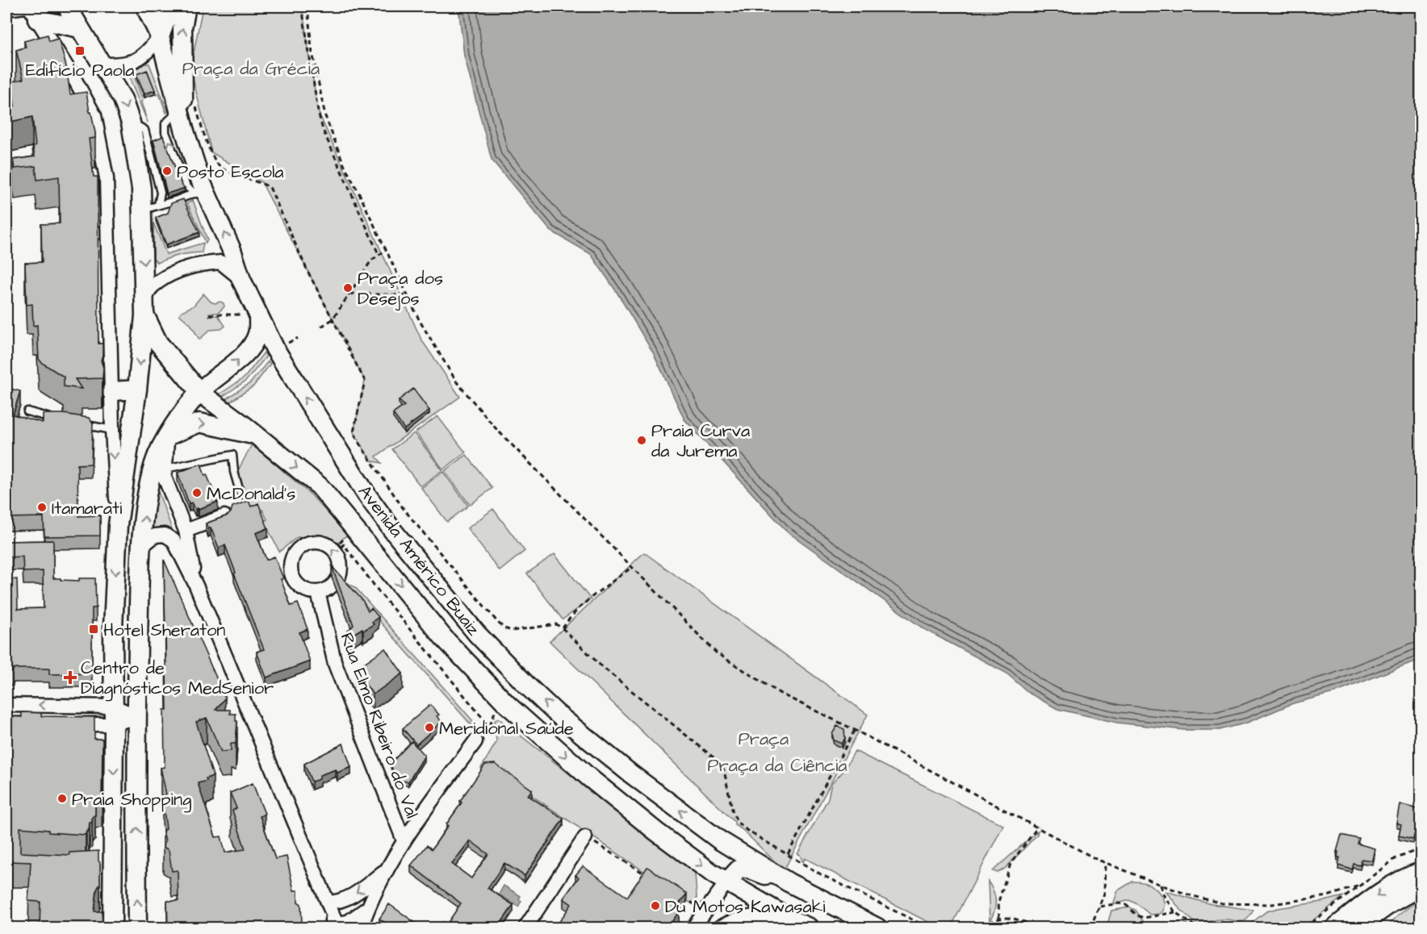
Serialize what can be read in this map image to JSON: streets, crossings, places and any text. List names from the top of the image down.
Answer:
{
  "streets": {
    "main road": ["Avenida Américo Buaiz"],
    "street": ["Rua Elmo Ribeiro do Val"]
  },
  "parks": ["Praça da Grécia", "Praça", "Praça da Ciência"],
  "places": {
    "transit": ["Edifício Paola", "Hotel Sheraton"],
    "other": [
      "Posto Escola",
      "Praça dos Desejos",
      "Praia Curva da Jurema",
      "McDonald's",
      "Itamarati",
      "Meridional Saúde",
      "Praia Shopping",
      "Du Motos Kawasaki"
    ],
    "health": ["Centro de Diagnósticos MedSenior"]
  }
}
